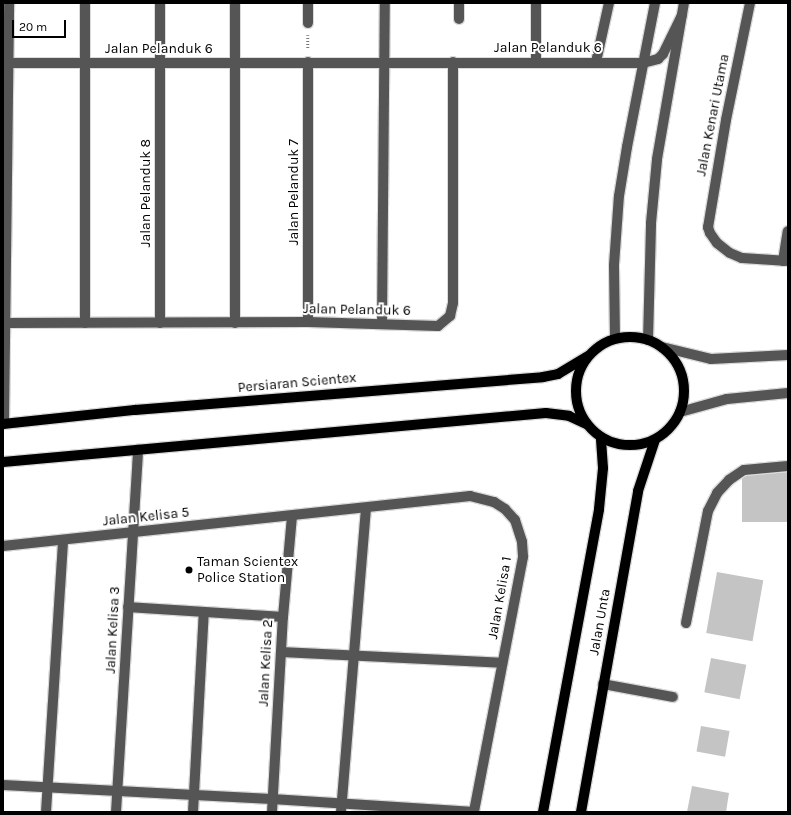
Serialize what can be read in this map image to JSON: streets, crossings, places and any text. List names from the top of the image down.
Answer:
{
  "streets": {
    "main road": ["Persiaran Scientex", "Jalan Unta"],
    "street": [
      "Jalan Pelanduk 6",
      "Jalan Kenari Utama",
      "Jalan Pelanduk 7",
      "Jalan Pelanduk 8",
      "Jalan Kelisa 5",
      "Jalan Kelisa 1",
      "Jalan Kelisa 3",
      "Jalan Kelisa 2"
    ]
  },
  "crossings": [
    ["Jalan Pelanduk 6", "Jalan Pelanduk 7"],
    ["Jalan Pelanduk 6", "Jalan Pelanduk 8"],
    ["Persiaran Scientex", "Jalan Unta"],
    ["Jalan Kelisa 5", "Jalan Kelisa 1"],
    ["Jalan Kelisa 5", "Jalan Kelisa 3"],
    ["Jalan Kelisa 5", "Jalan Kelisa 2"],
    ["Jalan Kelisa 1", "Jalan Kelisa 2"]
  ],
  "places": ["Taman Scientex Police Station"],
  "scale_bar": "20 m"
}
